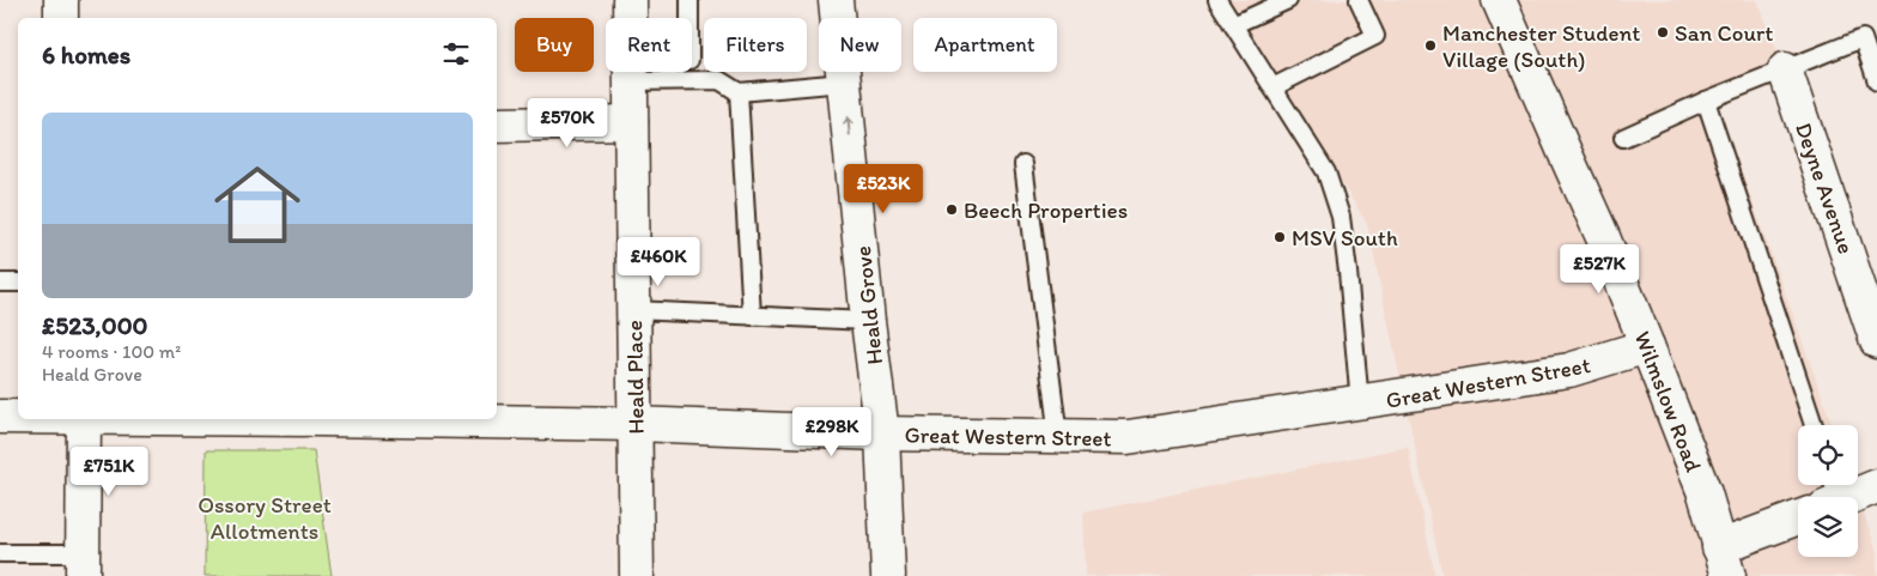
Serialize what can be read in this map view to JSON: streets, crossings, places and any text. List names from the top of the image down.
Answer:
{
  "streets": {
    "street": [
      "Deyne Avenue",
      "Heald Grove",
      "Heald Place",
      "Great Western Street",
      "Wilmslow Road"
    ]
  },
  "crossings": [
    ["Heald Grove", "Great Western Street"],
    ["Heald Place", "Great Western Street"],
    ["Great Western Street", "Wilmslow Road"]
  ],
  "one_way": ["Heald Grove"],
  "parks": ["Ossory Street Allotments"],
  "places": [
    "San Court",
    "Manchester Student Village (South)",
    "Beech Properties",
    "MSV South"
  ],
  "page": {
    "chip": [
      "Buy",
      "Rent",
      "Filters",
      "New",
      "Apartment"
    ],
    "heading": "6 homes",
    "list": [
      {
        "name": "£523,000",
        "note": "4 rooms · 100 m² · Heald Grove"
      }
    ],
    "price": [
      "£570K",
      "£523K",
      "£460K",
      "£527K",
      "£298K",
      "£751K"
    ]
  }
}
